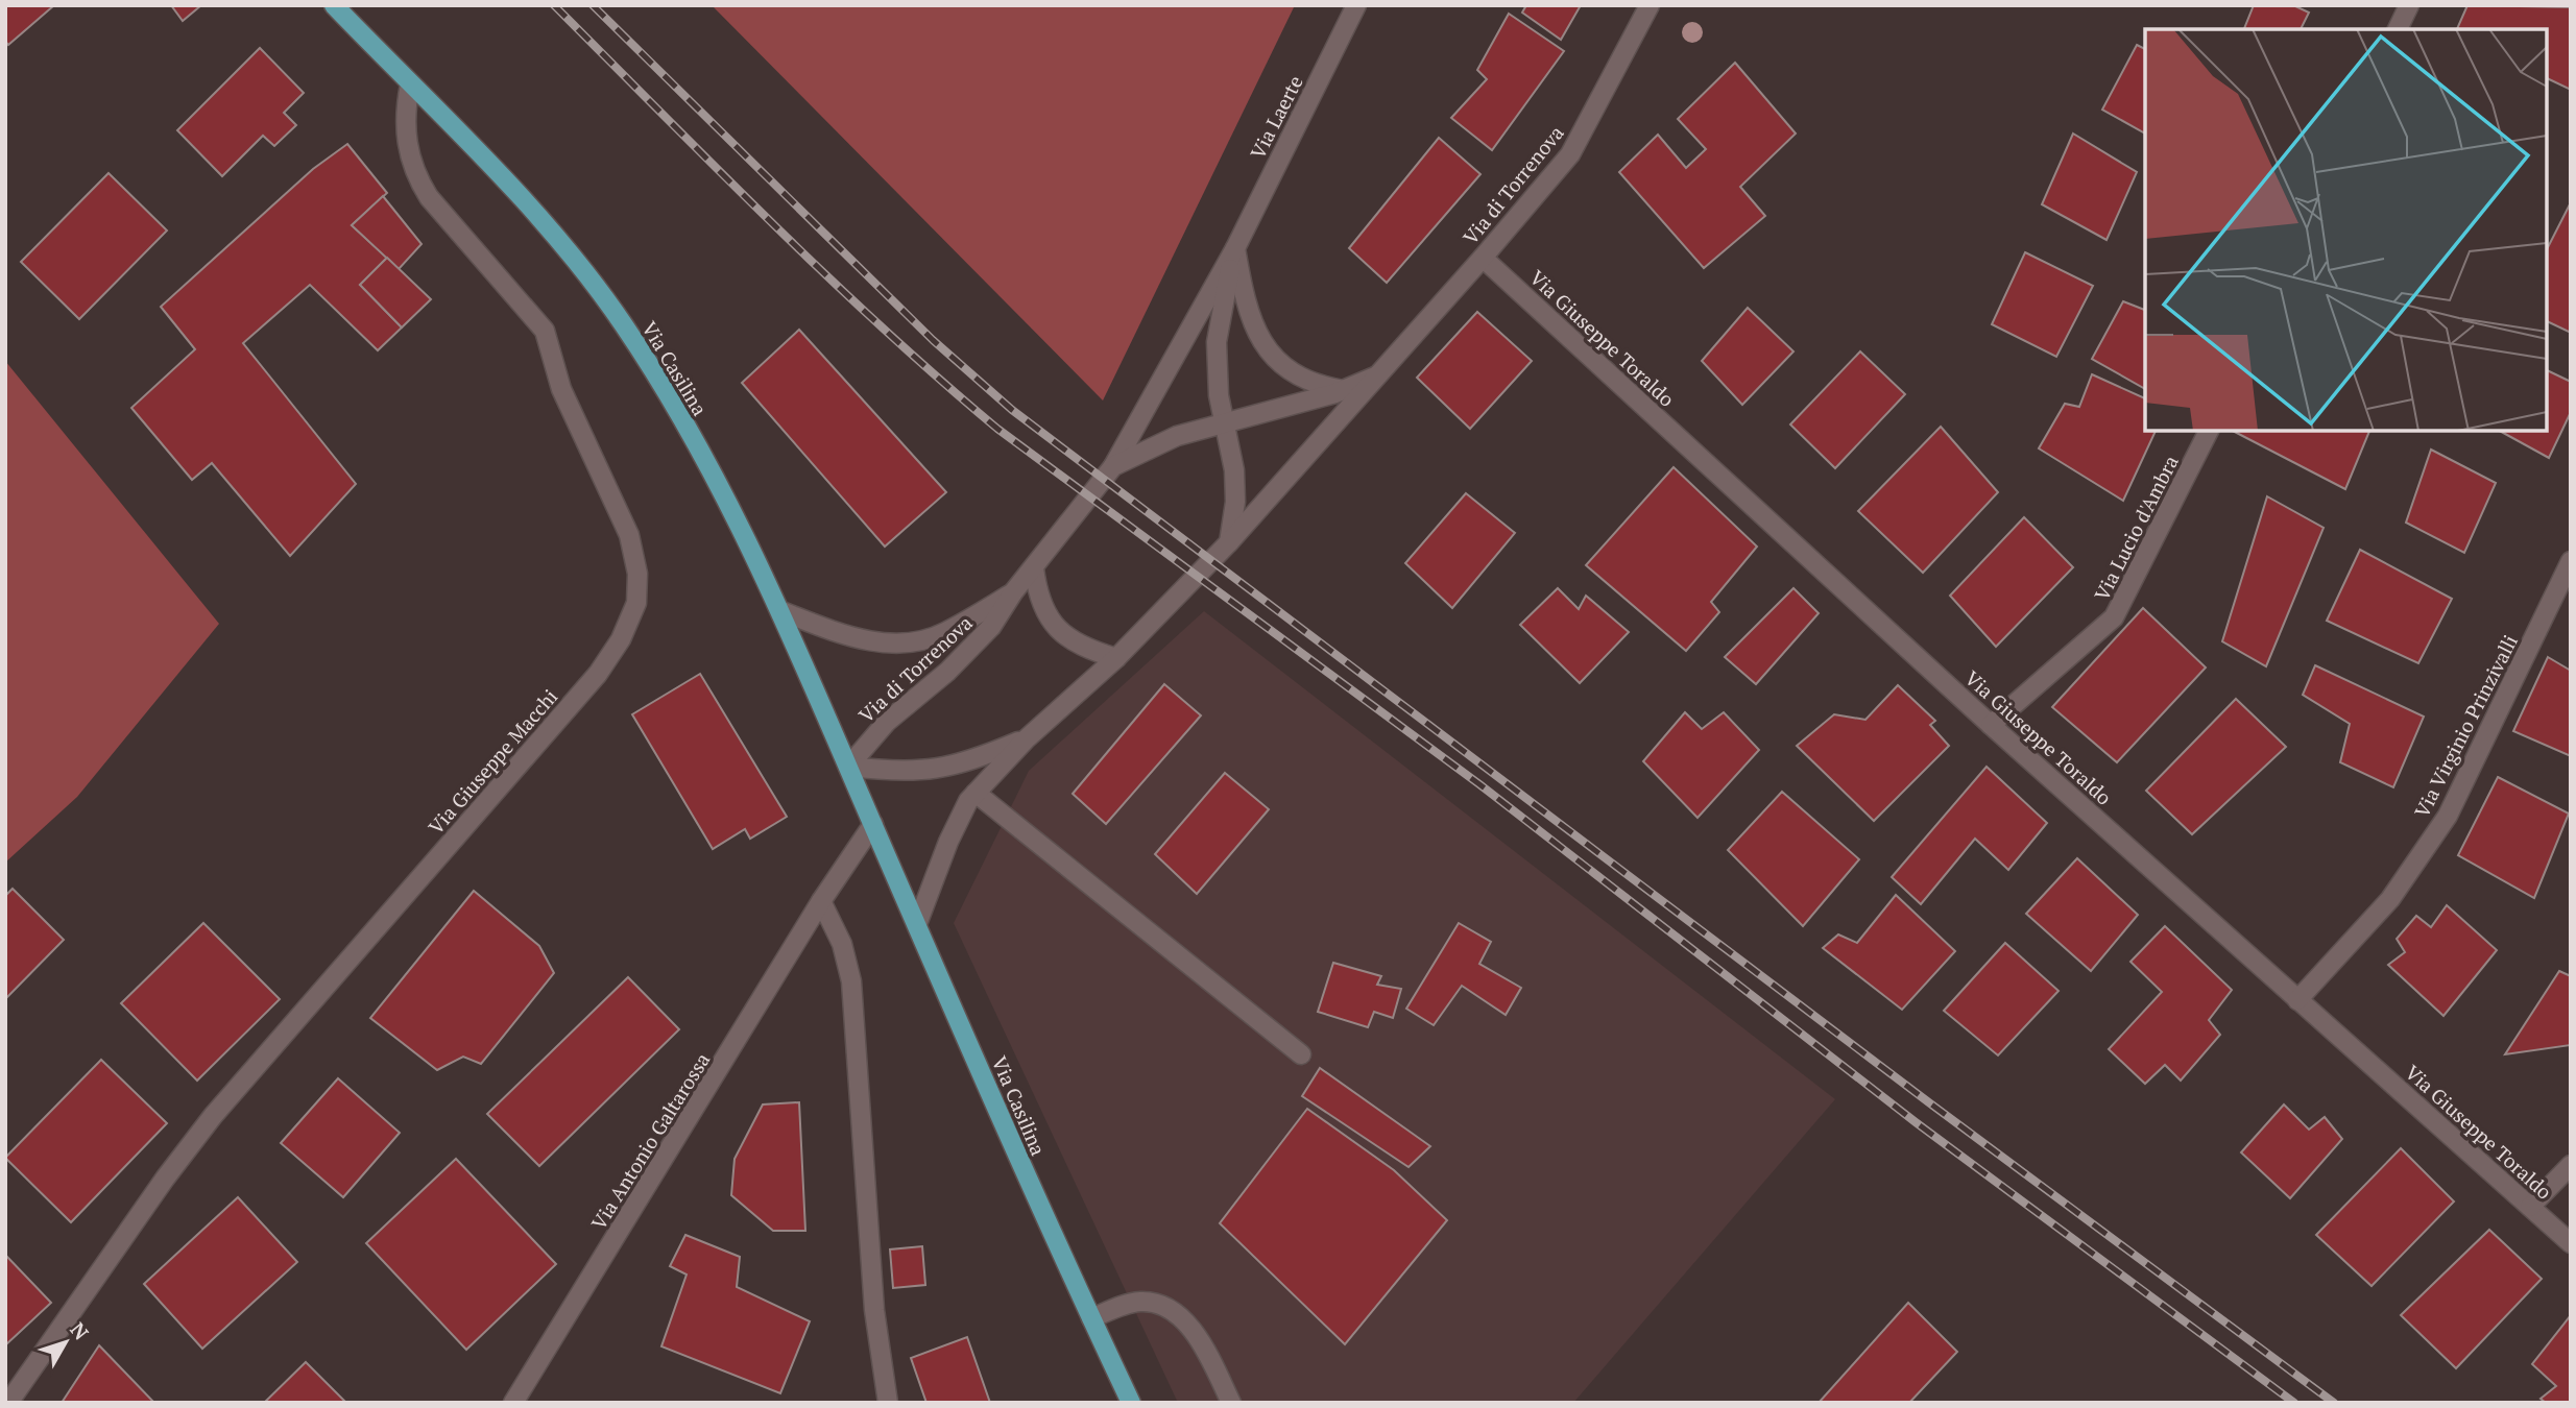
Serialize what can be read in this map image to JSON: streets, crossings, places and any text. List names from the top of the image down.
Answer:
{
  "streets": {
    "main road": ["Via Casilina"],
    "street": [
      "Via Laerte",
      "Via di Torrenova",
      "Via Giuseppe Toraldo",
      "Via Lucio d'Ambra",
      "Via Virginio Prinzivalli",
      "Via Giuseppe Macchi",
      "Via Antonio Galtarossa"
    ]
  },
  "crossings": [
    ["Via di Torrenova", "Via Giuseppe Toraldo"],
    ["Via di Torrenova", "Via Casilina"],
    ["Via Giuseppe Toraldo", "Via Lucio d'Ambra"],
    ["Via Giuseppe Toraldo", "Via Virginio Prinzivalli"],
    ["Via Casilina", "Via Giuseppe Macchi"]
  ],
  "north": "top right"
}
